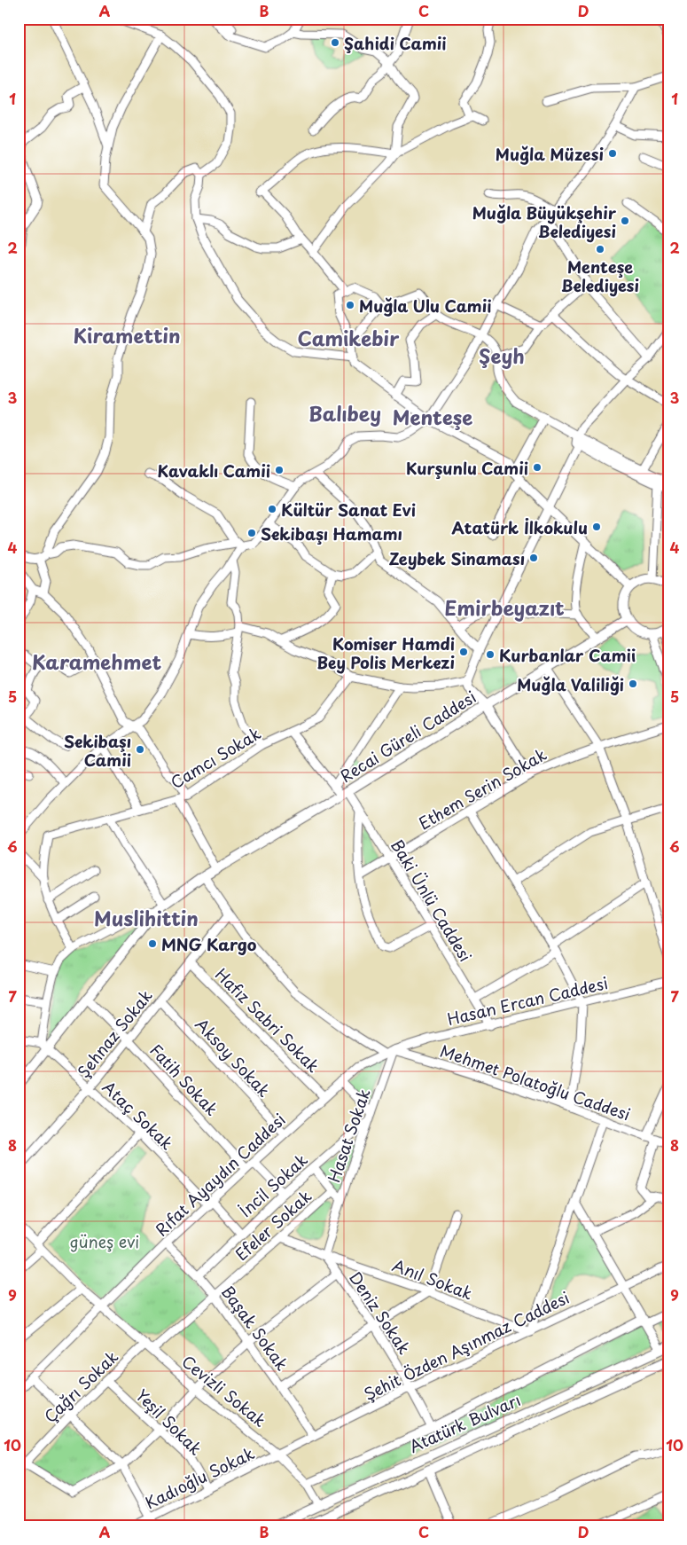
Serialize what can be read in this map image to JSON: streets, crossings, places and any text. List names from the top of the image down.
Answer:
{
  "streets": {
    "main road": ["Recai Güreli Caddesi", "Atatürk Bulvarı"],
    "street": [
      "Camcı Sokak",
      "Ethem Serin Sokak",
      "Baki Ünlü Caddesi",
      "Hasan Ercan Caddesi",
      "Hafız Sabri Sokak",
      "Şehnaz Sokak",
      "Aksoy Sokak",
      "Fatih Sokak",
      "Mehmet Polatoğlu Caddesi",
      "Ataç Sokak",
      "Hasat Sokak",
      "Rıfat Ayaydın Caddesi",
      "İncil Sokak",
      "Efeler Sokak",
      "Anıl Sokak",
      "Deniz Sokak",
      "Başak Sokak",
      "Şehit Özden Aşınmaz Caddesi",
      "Çağrı Sokak",
      "Cevizli Sokak",
      "Yeşil Sokak",
      "Kadıoğlu Sokak"
    ]
  },
  "crossings": [
    ["Recai Güreli Caddesi", "Baki Ünlü Caddesi"],
    ["Recai Güreli Caddesi", "Fatih Sokak"],
    ["Recai Güreli Caddesi", "Ataç Sokak"],
    ["Camcı Sokak", "Baki Ünlü Caddesi"],
    ["Ethem Serin Sokak", "Baki Ünlü Caddesi"],
    ["Baki Ünlü Caddesi", "Hasan Ercan Caddesi"],
    ["Hasan Ercan Caddesi", "Mehmet Polatoğlu Caddesi"],
    ["Hasan Ercan Caddesi", "Hasat Sokak"],
    ["Hasan Ercan Caddesi", "Rıfat Ayaydın Caddesi"],
    ["Hafız Sabri Sokak", "Şehnaz Sokak"],
    ["Hafız Sabri Sokak", "Rıfat Ayaydın Caddesi"],
    ["Şehnaz Sokak", "Aksoy Sokak"],
    ["Şehnaz Sokak", "Fatih Sokak"],
    ["Şehnaz Sokak", "Ataç Sokak"],
    ["Aksoy Sokak", "Rıfat Ayaydın Caddesi"],
    ["Fatih Sokak", "Rıfat Ayaydın Caddesi"],
    ["Mehmet Polatoğlu Caddesi", "Hasat Sokak"],
    ["Mehmet Polatoğlu Caddesi", "Rıfat Ayaydın Caddesi"],
    ["Ataç Sokak", "Rıfat Ayaydın Caddesi"],
    ["Ataç Sokak", "İncil Sokak"],
    ["Hasat Sokak", "Rıfat Ayaydın Caddesi"],
    ["Hasat Sokak", "İncil Sokak"],
    ["Hasat Sokak", "Anıl Sokak"],
    ["Hasat Sokak", "Deniz Sokak"],
    ["Rıfat Ayaydın Caddesi", "Başak Sokak"],
    ["Rıfat Ayaydın Caddesi", "Cevizli Sokak"],
    ["İncil Sokak", "Başak Sokak"],
    ["Efeler Sokak", "Başak Sokak"],
    ["Efeler Sokak", "Çağrı Sokak"],
    ["Efeler Sokak", "Cevizli Sokak"],
    ["Anıl Sokak", "Deniz Sokak"],
    ["Anıl Sokak", "Şehit Özden Aşınmaz Caddesi"],
    ["Deniz Sokak", "Şehit Özden Aşınmaz Caddesi"],
    ["Başak Sokak", "Şehit Özden Aşınmaz Caddesi"],
    ["Şehit Özden Aşınmaz Caddesi", "Cevizli Sokak"],
    ["Şehit Özden Aşınmaz Caddesi", "Kadıoğlu Sokak"],
    ["Çağrı Sokak", "Cevizli Sokak"],
    ["Çağrı Sokak", "Yeşil Sokak"],
    ["Cevizli Sokak", "Atatürk Bulvarı"],
    ["Cevizli Sokak", "Kadıoğlu Sokak"],
    ["Yeşil Sokak", "Kadıoğlu Sokak"]
  ],
  "districts": [
    "Kiramettin",
    "Camikebir",
    "Şeyh",
    "Balıbey",
    "Menteşe",
    "Emirbeyazıt",
    "Karamehmet",
    "Muslihittin"
  ],
  "parks": ["güneş evi"],
  "places": [
    "Şahidi Camii",
    "Muğla Müzesi",
    "Muğla Büyükşehir Belediyesi",
    "Menteşe Belediyesi",
    "Muğla Ulu Camii",
    "Kurşunlu Camii",
    "Kavaklı Camii",
    "Kültür Sanat Evi",
    "Atatürk İlkokulu",
    "Sekibaşı Hamamı",
    "Zeybek Sinaması",
    "Komiser Hamdi Bey Polis Merkezi",
    "Kurbanlar Camii",
    "Muğla Valiliği",
    "Sekibaşı Camii",
    "MNG Kargo"
  ],
  "grid": {
    "columns": [
      "A",
      "B",
      "C",
      "D"
    ],
    "rows": [
      "1",
      "2",
      "3",
      "4",
      "5",
      "6",
      "7",
      "8",
      "9",
      "10"
    ]
  }
}
